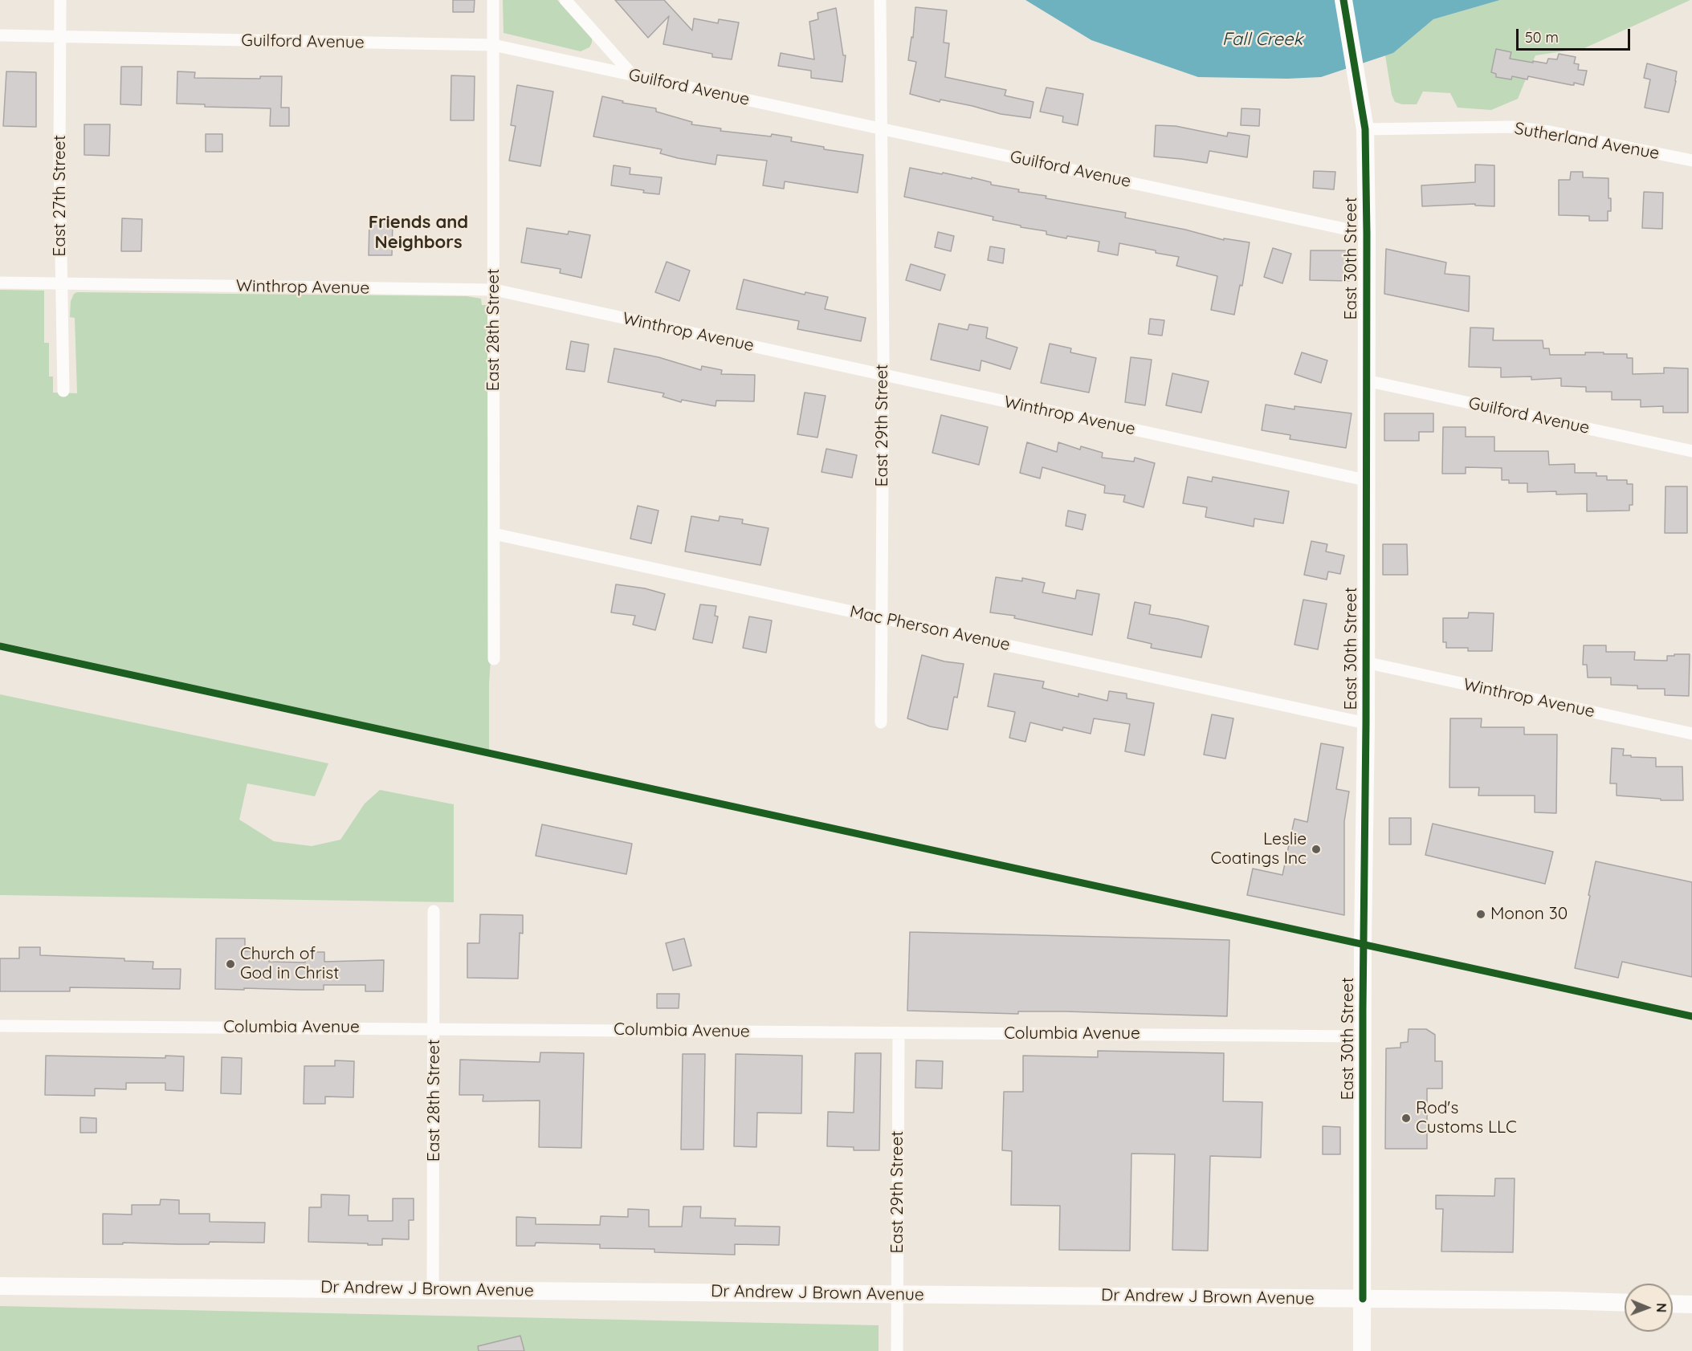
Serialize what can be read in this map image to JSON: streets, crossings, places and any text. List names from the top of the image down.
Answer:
{
  "streets": {
    "main road": ["East 30th Street", "Dr Andrew J Brown Avenue"],
    "street": [
      "Guilford Avenue",
      "Sutherland Avenue",
      "East 27th Street",
      "Winthrop Avenue",
      "East 28th Street",
      "East 29th Street",
      "Mac Pherson Avenue",
      "Columbia Avenue"
    ]
  },
  "crossings": [
    ["Guilford Avenue", "East 27th Street"],
    ["Guilford Avenue", "East 30th Street"],
    ["Guilford Avenue", "East 28th Street"],
    ["Guilford Avenue", "East 29th Street"],
    ["Sutherland Avenue", "East 30th Street"],
    ["East 27th Street", "Winthrop Avenue"],
    ["East 30th Street", "Winthrop Avenue"],
    ["East 30th Street", "Mac Pherson Avenue"],
    ["East 30th Street", "Columbia Avenue"],
    ["East 30th Street", "Dr Andrew J Brown Avenue"],
    ["Winthrop Avenue", "East 28th Street"],
    ["Winthrop Avenue", "East 29th Street"],
    ["East 28th Street", "Mac Pherson Avenue"],
    ["East 28th Street", "Columbia Avenue"],
    ["East 28th Street", "Dr Andrew J Brown Avenue"],
    ["East 29th Street", "Mac Pherson Avenue"],
    ["East 29th Street", "Columbia Avenue"],
    ["East 29th Street", "Dr Andrew J Brown Avenue"]
  ],
  "districts": ["Friends and Neighbors"],
  "water": ["Fall Creek"],
  "places": [
    "Leslie Coatings Inc",
    "Monon 30",
    "Church of God in Christ",
    "Rod's Customs LLC"
  ],
  "scale_bar": "50 m",
  "north": "right"
}
